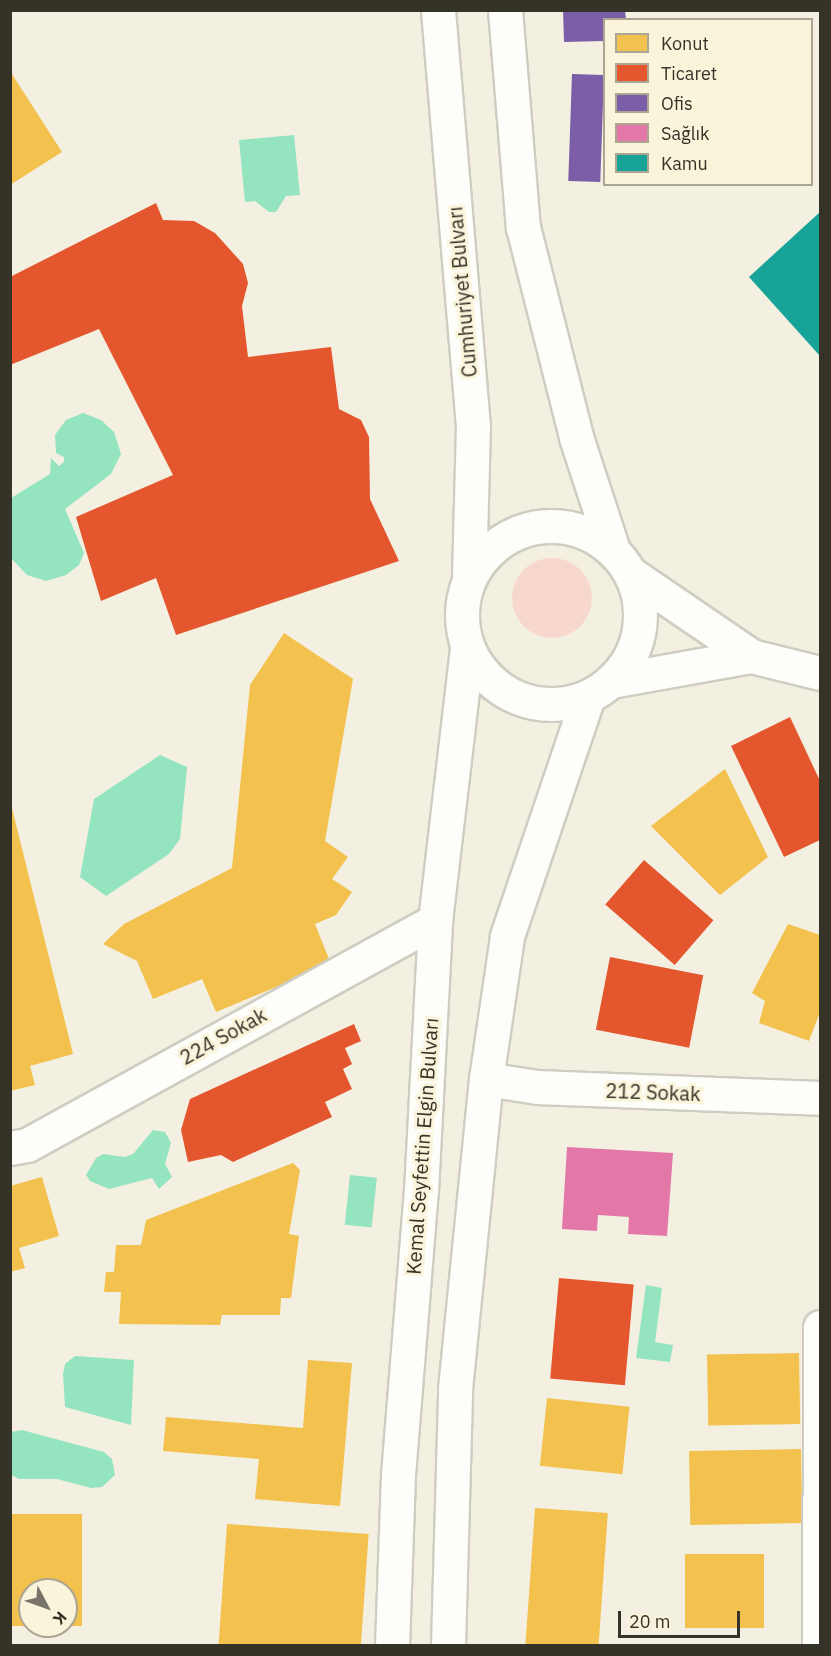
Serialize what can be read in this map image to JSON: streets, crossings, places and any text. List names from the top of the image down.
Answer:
{
  "streets": {
    "main road": [
      "Cumhuriyet Bulvarı",
      "224 Sokak",
      "212 Sokak",
      "Kemal Seyfettin Elgin Bulvarı"
    ]
  },
  "crossings": [
    ["Cumhuriyet Bulvarı", "Kemal Seyfettin Elgin Bulvarı"],
    ["224 Sokak", "Kemal Seyfettin Elgin Bulvarı"]
  ],
  "legend": [
    "Konut",
    "Ticaret",
    "Ofis",
    "Sağlık",
    "Kamu"
  ],
  "scale_bar": "20 m",
  "north": "bottom right"
}
